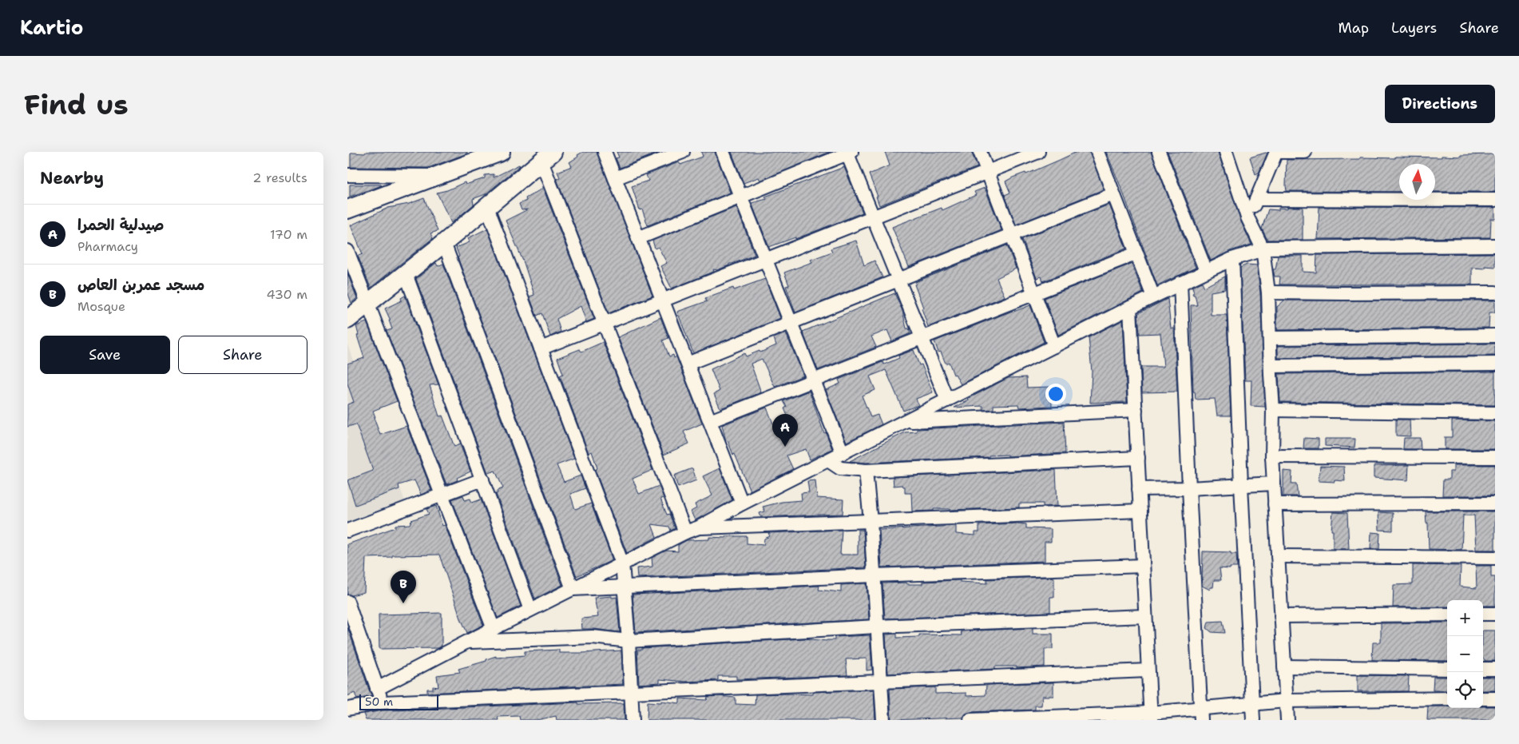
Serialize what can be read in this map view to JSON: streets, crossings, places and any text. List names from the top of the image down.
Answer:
{
  "scale_bar": "50 m",
  "north": "top",
  "page": {
    "header": "Kartio",
    "nav": ["Map", "Layers", "Share"],
    "buttons": [
      "Directions",
      ["Save", "Share"]
    ],
    "title": "Find us",
    "heading": ["Nearby", "2 results"],
    "list": [
      {
        "mark": "A",
        "name": "صيدلية الحمرا",
        "note": "Pharmacy",
        "value": "170 m"
      },
      {
        "mark": "B",
        "name": "مسجد عمربن العاص",
        "note": "Mosque",
        "value": "430 m"
      }
    ],
    "pins": ["A", "B"],
    "map_buttons": ["+", "−"],
    "scale": "50 m"
  }
}
